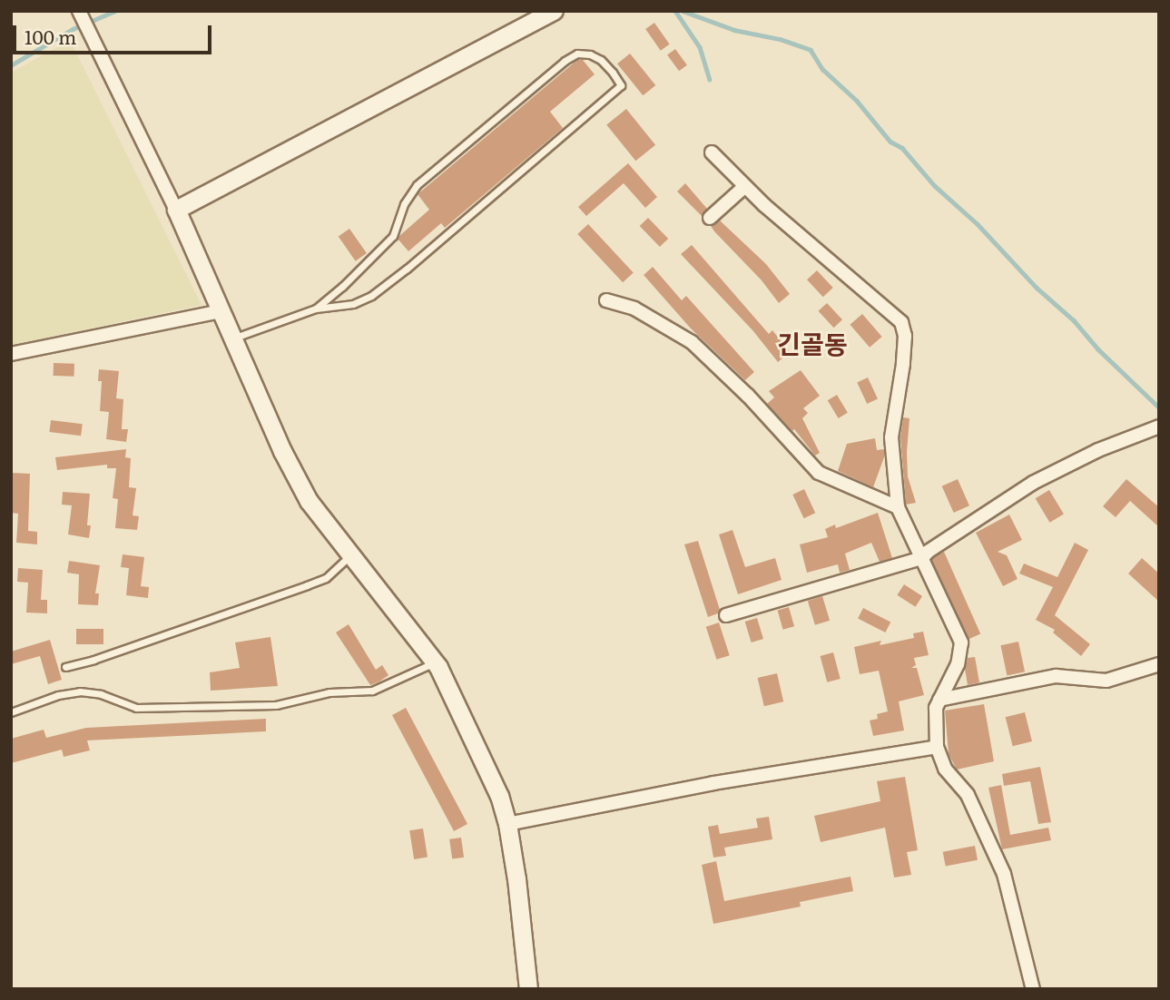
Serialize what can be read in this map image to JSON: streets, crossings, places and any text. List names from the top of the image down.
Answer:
{
  "districts": ["긴골동"],
  "scale_bar": "100 m"
}
